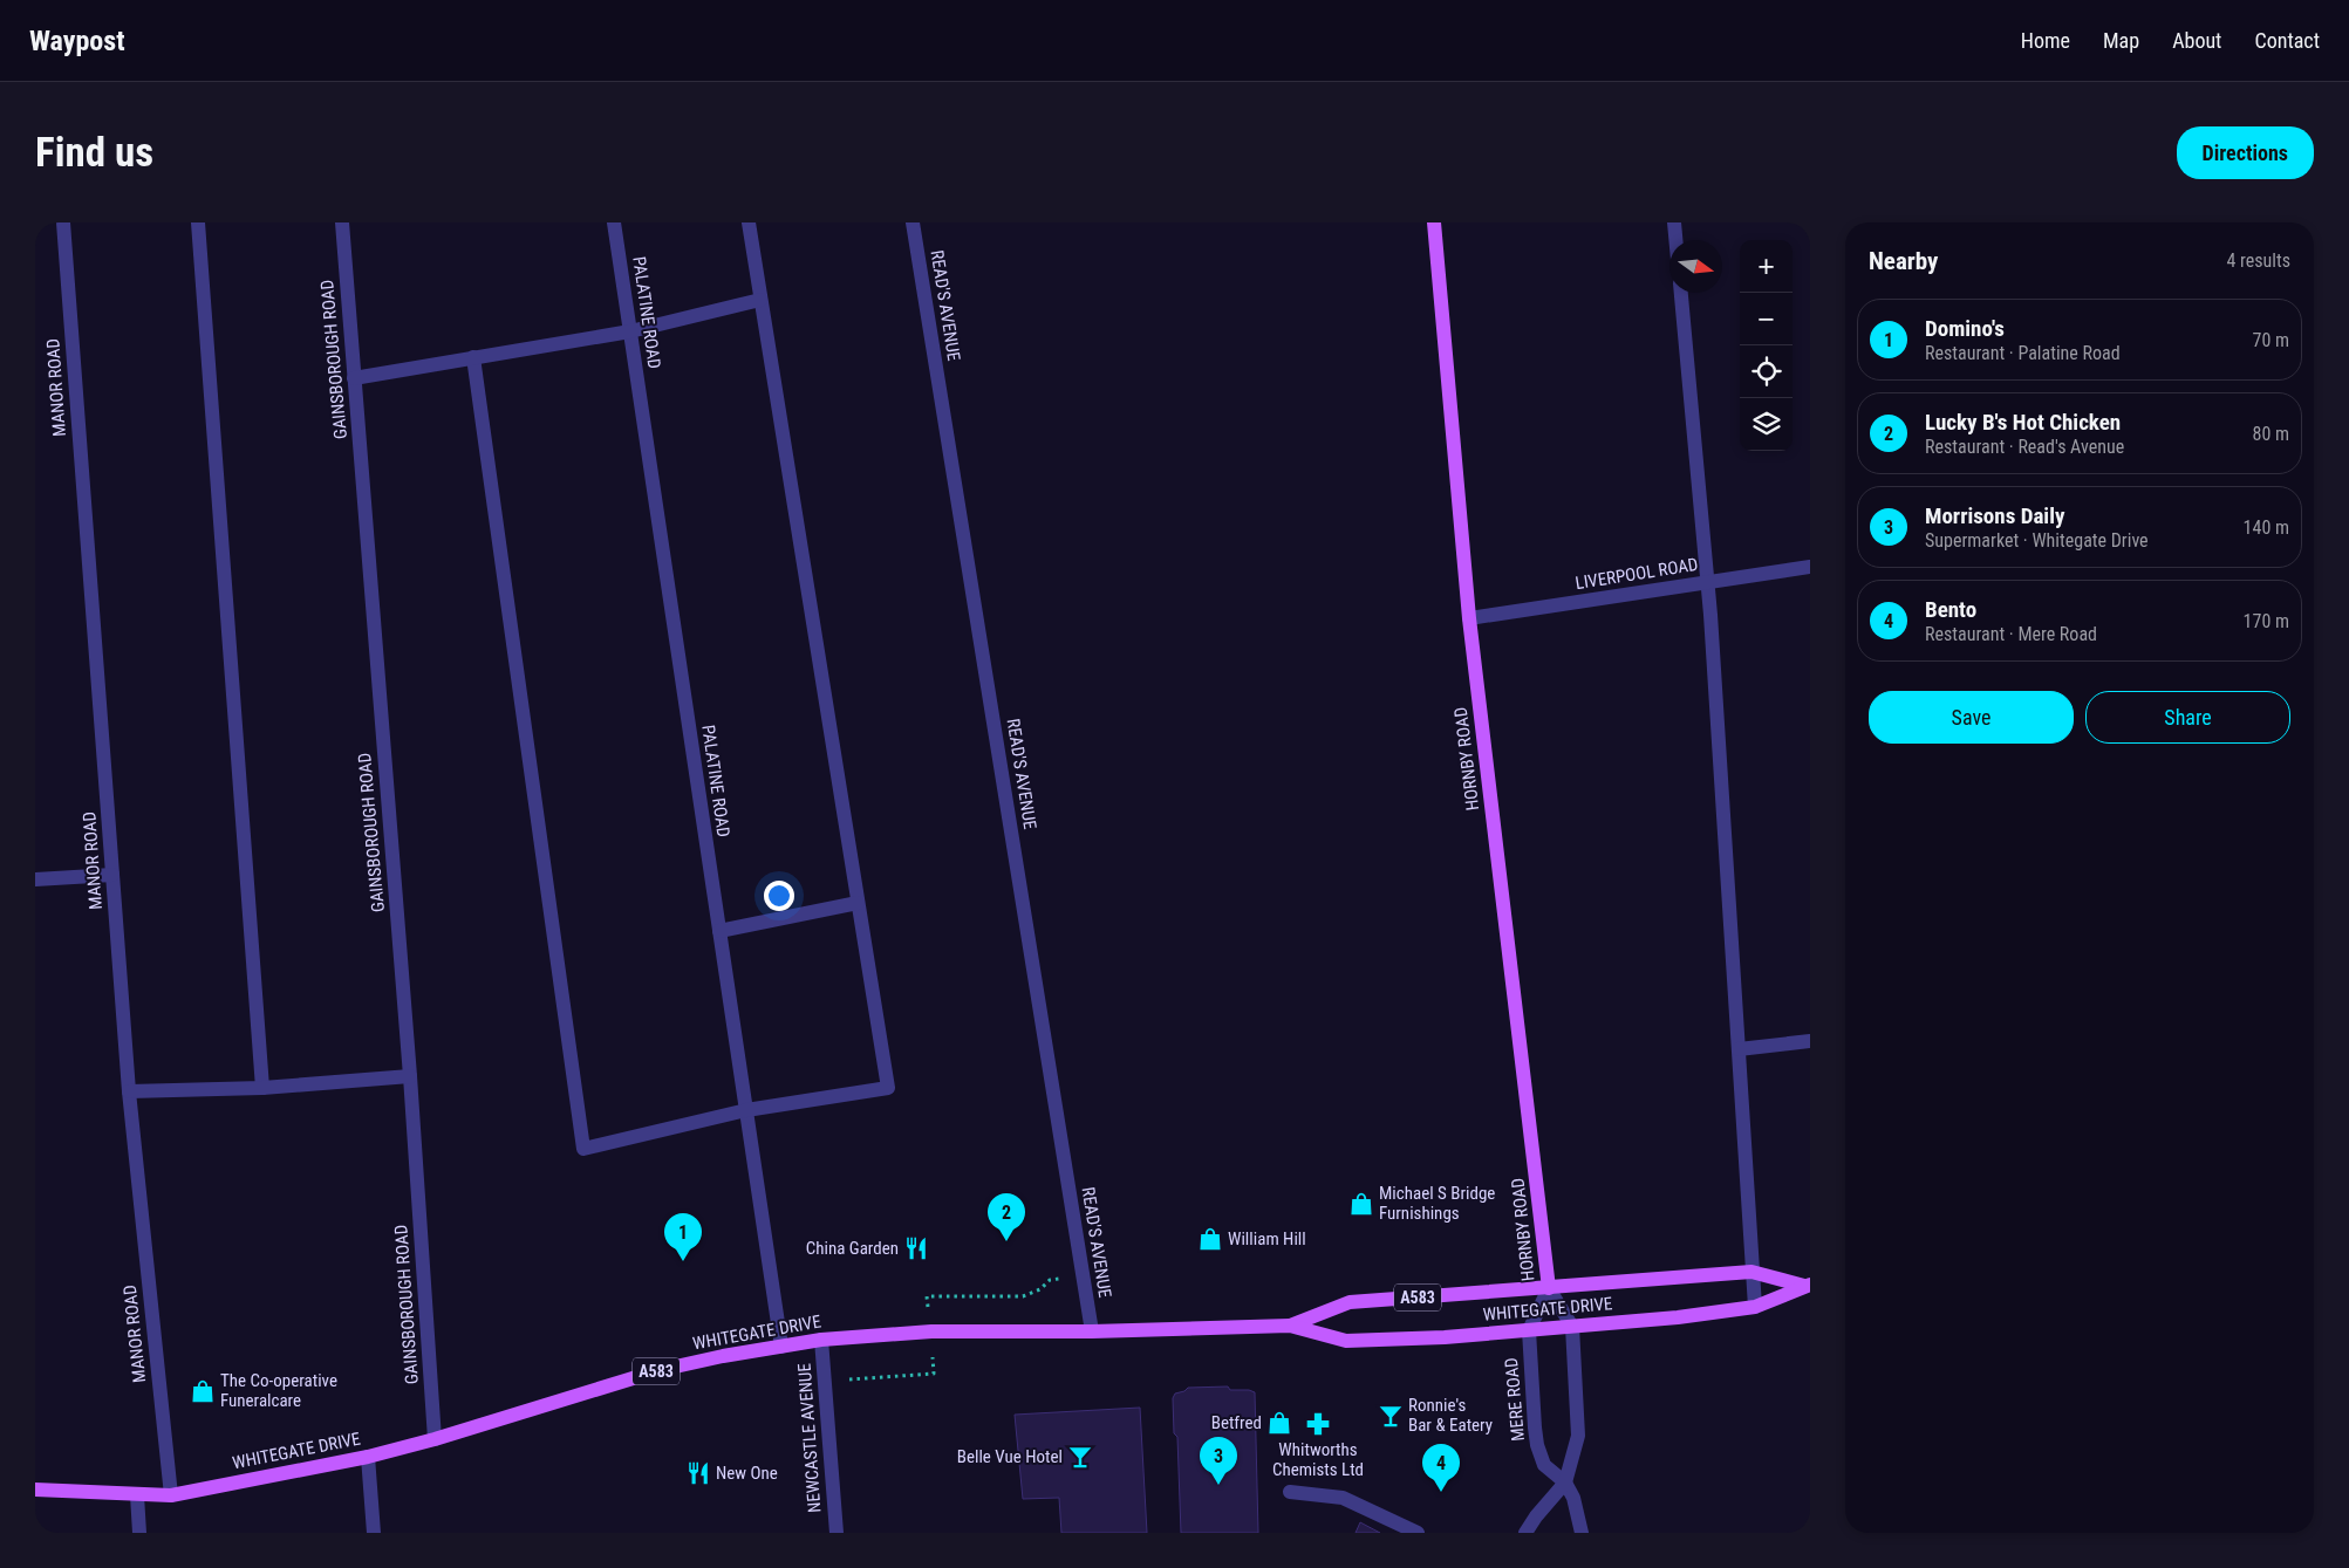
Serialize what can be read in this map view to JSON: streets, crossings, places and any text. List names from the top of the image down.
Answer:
{
  "streets": {
    "main road": ["HORNBY ROAD", "A583", "WHITEGATE DRIVE"],
    "street": [
      "READ'S AVENUE",
      "PALATINE ROAD",
      "GAINSBOROUGH ROAD",
      "MANOR ROAD",
      "LIVERPOOL ROAD",
      "MERE ROAD",
      "NEWCASTLE AVENUE"
    ]
  },
  "crossings": [
    ["READ'S AVENUE", "WHITEGATE DRIVE"],
    ["PALATINE ROAD", "WHITEGATE DRIVE"],
    ["GAINSBOROUGH ROAD", "WHITEGATE DRIVE"],
    ["MANOR ROAD", "WHITEGATE DRIVE"],
    ["LIVERPOOL ROAD", "HORNBY ROAD"],
    ["HORNBY ROAD", "WHITEGATE DRIVE"],
    ["HORNBY ROAD", "MERE ROAD"],
    ["WHITEGATE DRIVE", "MERE ROAD"],
    ["WHITEGATE DRIVE", "NEWCASTLE AVENUE"]
  ],
  "places": {
    "shop": [
      "Michael S Bridge Furnishings",
      "William Hill",
      "The Co-operative Funeralcare",
      "Betfred"
    ],
    "restaurant": ["China Garden", "New One"],
    "bar": ["Ronnie's Bar & Eatery", "Belle Vue Hotel"],
    "pharmacy": ["Whitworths Chemists Ltd"]
  },
  "north": "right",
  "page": {
    "header": "Waypost",
    "nav": [
      "Home",
      "Map",
      "About",
      "Contact"
    ],
    "buttons": [
      "Directions",
      ["Save", "Share"]
    ],
    "title": "Find us",
    "heading": ["Nearby", "4 results"],
    "map_buttons": ["+", "−"],
    "list": [
      {
        "mark": "1",
        "name": "Domino's",
        "note": "Restaurant · Palatine Road",
        "value": "70 m"
      },
      {
        "mark": "2",
        "name": "Lucky B's Hot Chicken",
        "note": "Restaurant · Read's Avenue",
        "value": "80 m"
      },
      {
        "mark": "3",
        "name": "Morrisons Daily",
        "note": "Supermarket · Whitegate Drive",
        "value": "140 m"
      },
      {
        "mark": "4",
        "name": "Bento",
        "note": "Restaurant · Mere Road",
        "value": "170 m"
      }
    ],
    "pins": [
      "2",
      "1",
      "3",
      "4"
    ]
  }
}
